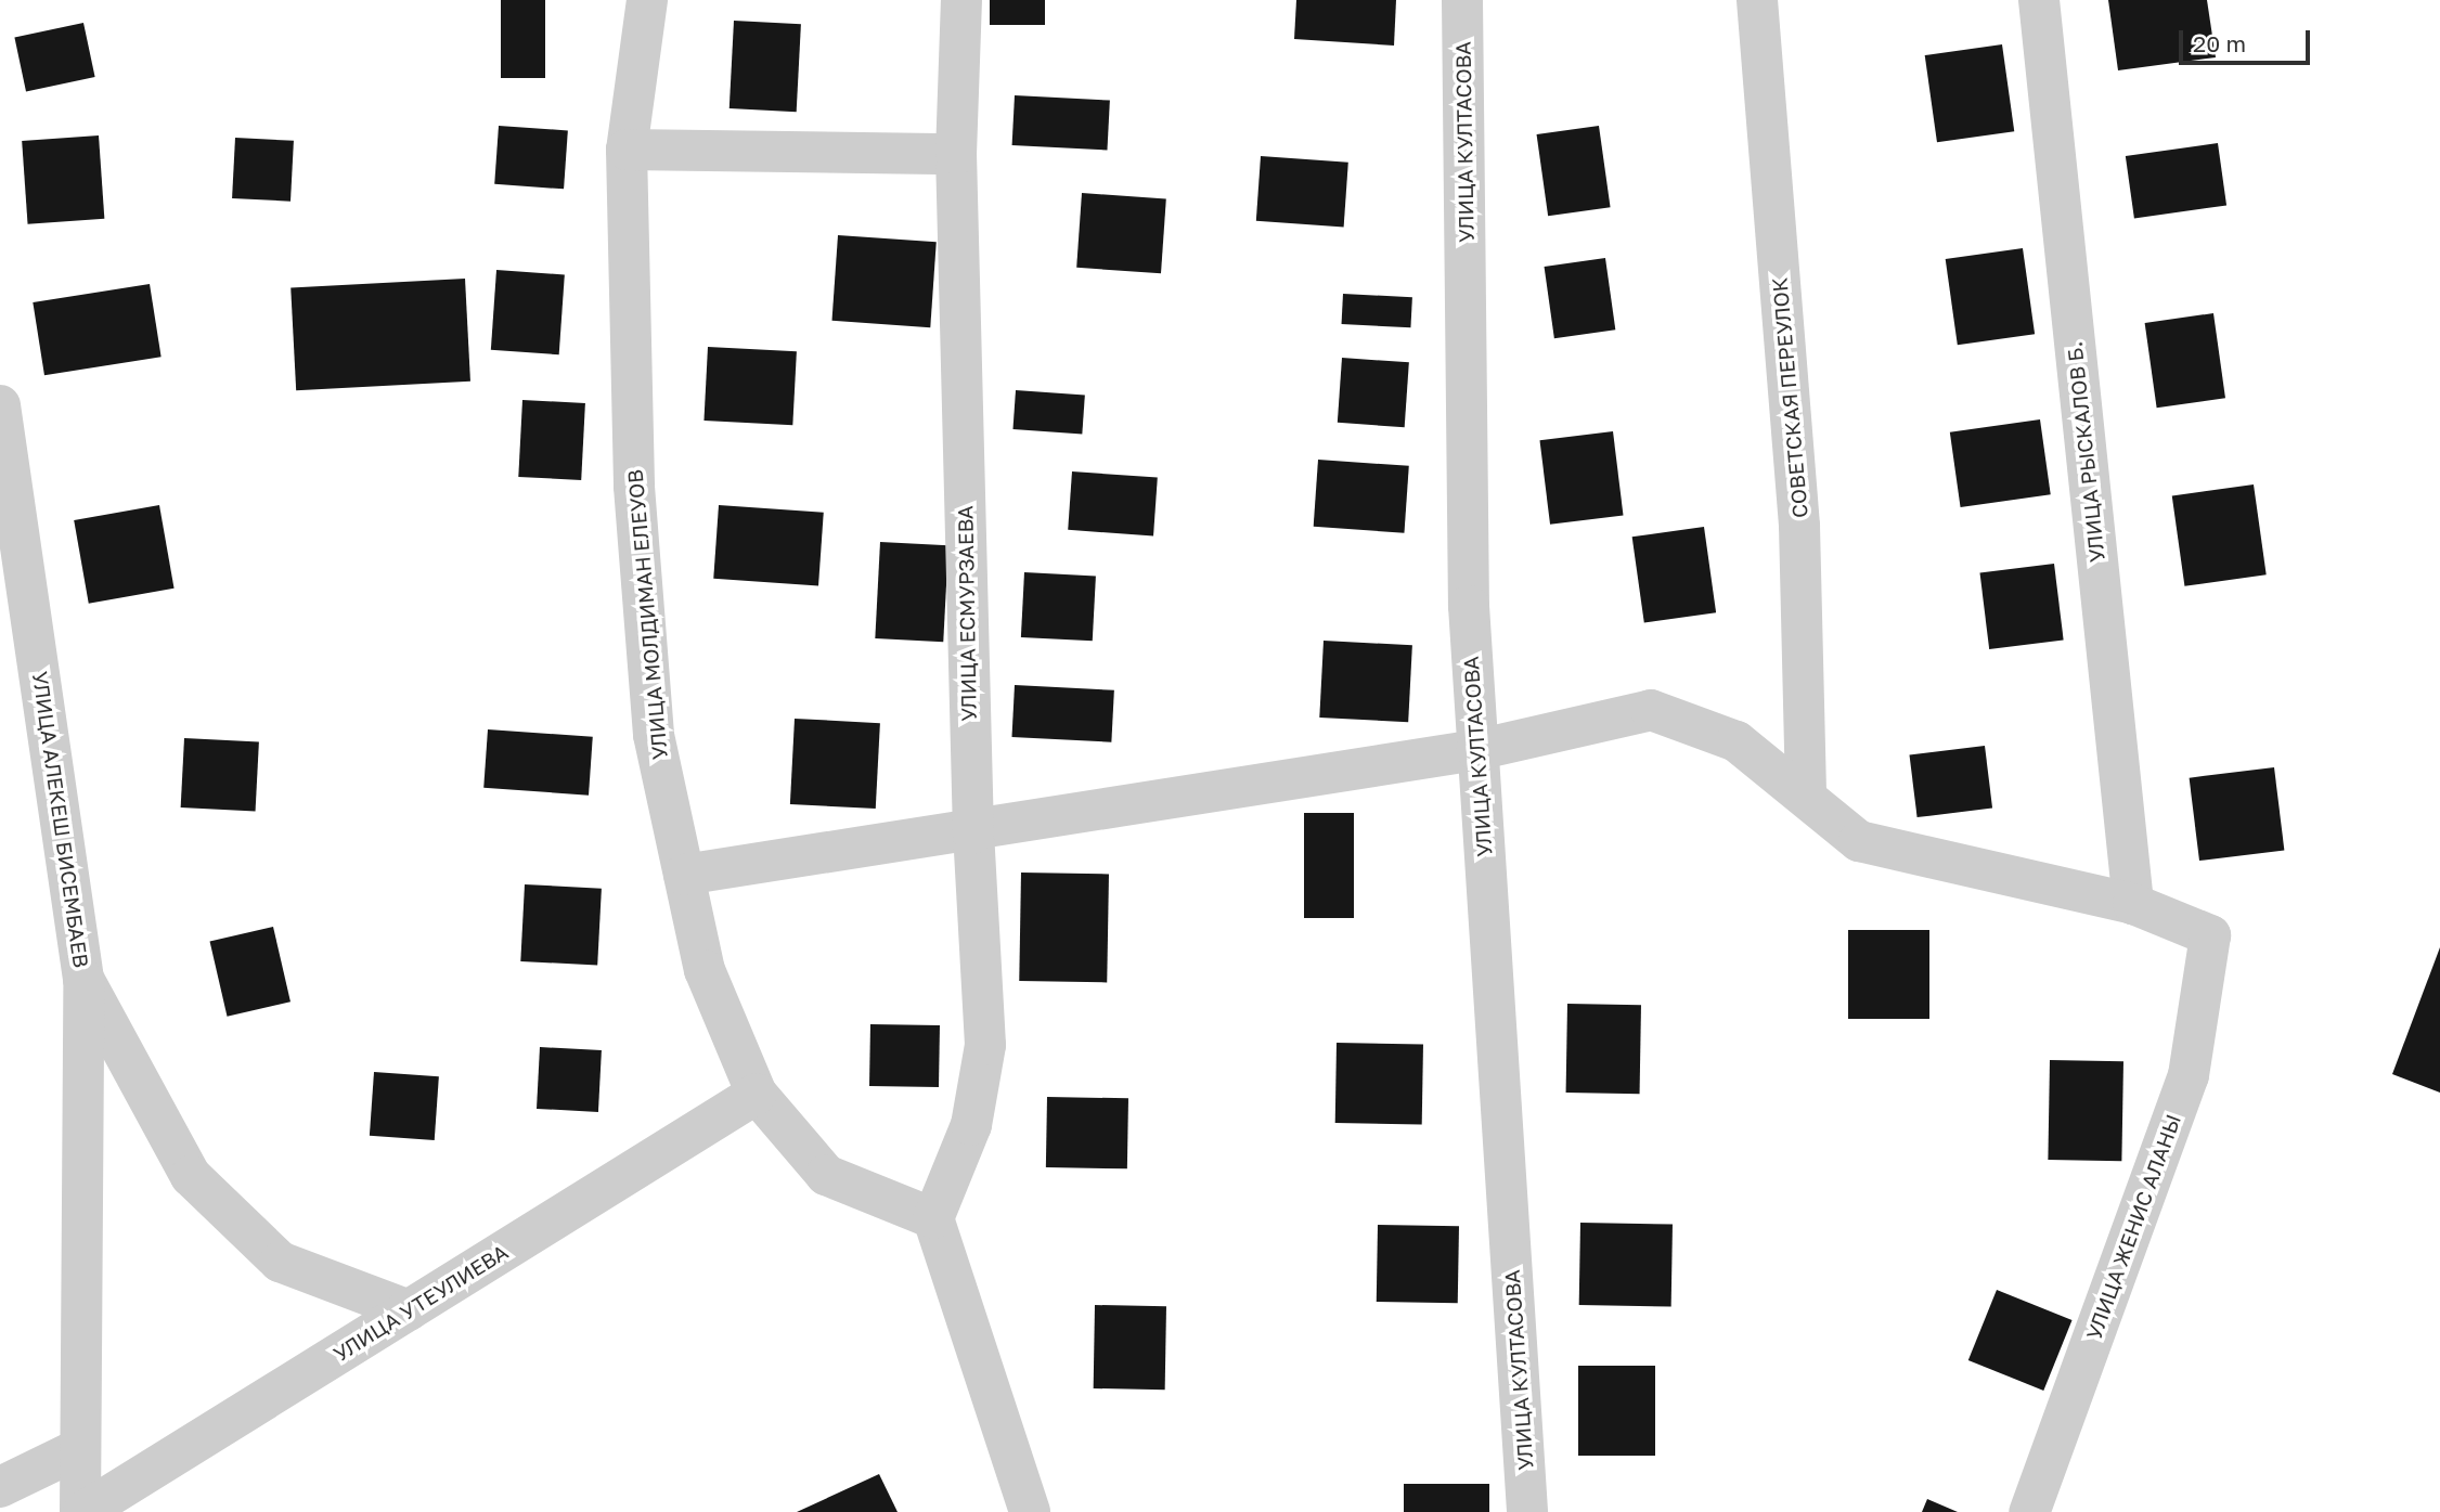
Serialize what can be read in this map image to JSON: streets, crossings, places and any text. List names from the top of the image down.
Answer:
{
  "streets": {
    "street": [
      "УЛИЦА КУЛТАСОВА",
      "СОВЕТСКАЯ ПЕРЕУЛОК",
      "УЛИЦА РЫСКАЛОВ Б.",
      "УЛИЦА ЕСМУРЗАЕВА",
      "УЛИЦА МОЛДИМАН ЕЛЕУОВ",
      "УЛИЦА АЛЕКЕШ БИСЕМБАЕВ",
      "УЛИЦА ЖЕНИС АЛАНЫ",
      "УЛИЦА УТЕУЛИЕВА"
    ]
  },
  "crossings": [
    ["УЛИЦА РЫСКАЛОВ Б.", "УЛИЦА ЖЕНИС АЛАНЫ"],
    ["УЛИЦА ЕСМУРЗАЕВА", "УЛИЦА МОЛДИМАН ЕЛЕУОВ"],
    ["УЛИЦА МОЛДИМАН ЕЛЕУОВ", "УЛИЦА УТЕУЛИЕВА"],
    ["УЛИЦА АЛЕКЕШ БИСЕМБАЕВ", "УЛИЦА УТЕУЛИЕВА"]
  ],
  "scale_bar": "20 m"
}
